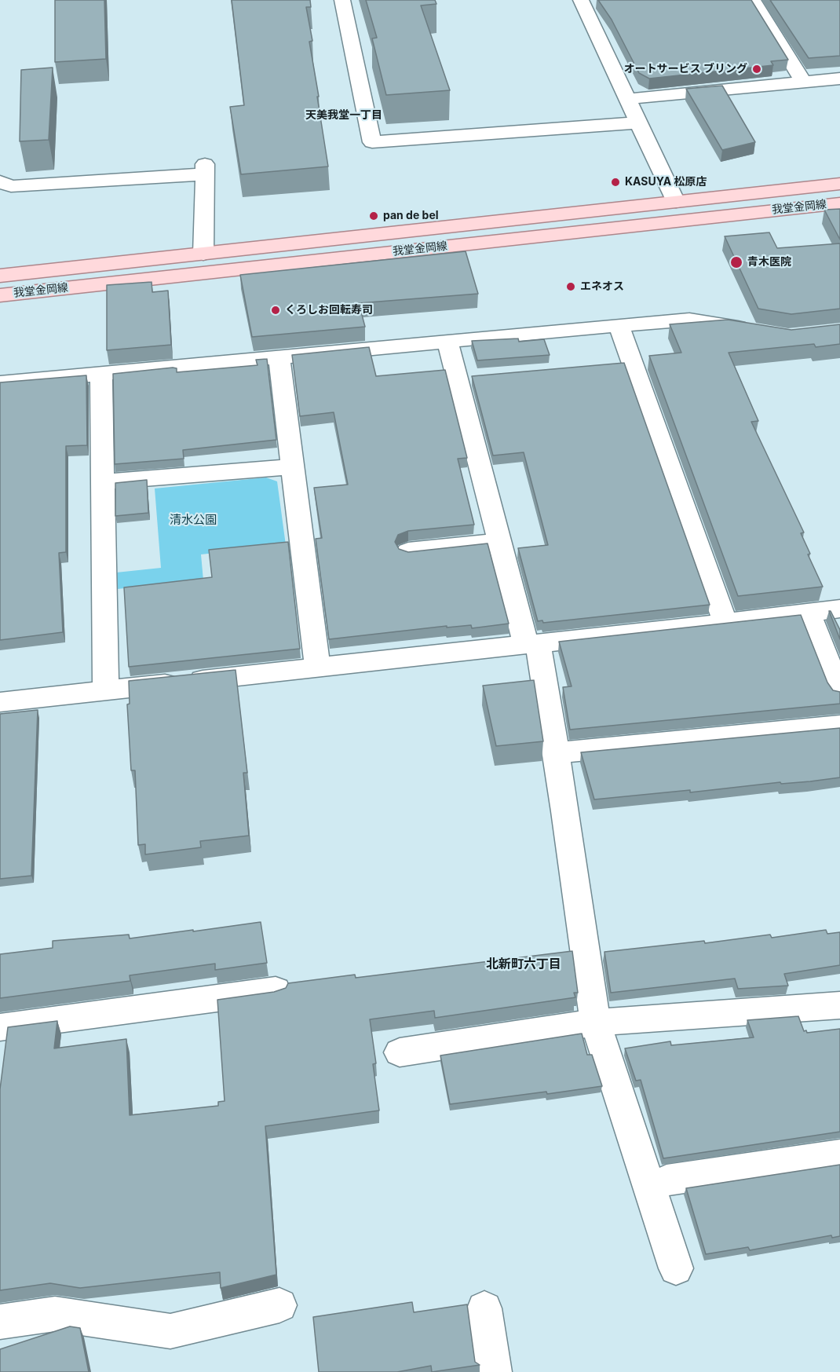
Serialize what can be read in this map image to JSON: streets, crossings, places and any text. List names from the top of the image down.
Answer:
{
  "streets": {
    "main road": ["我堂金岡線"]
  },
  "districts": ["天美我堂一丁目", "北新町六丁目"],
  "parks": ["清水公園"],
  "places": [
    "オートサービス ブリング",
    "KASUYA 松原店",
    "pan de bel",
    "青木医院",
    "エネオス",
    "くろしお回転寿司"
  ]
}
